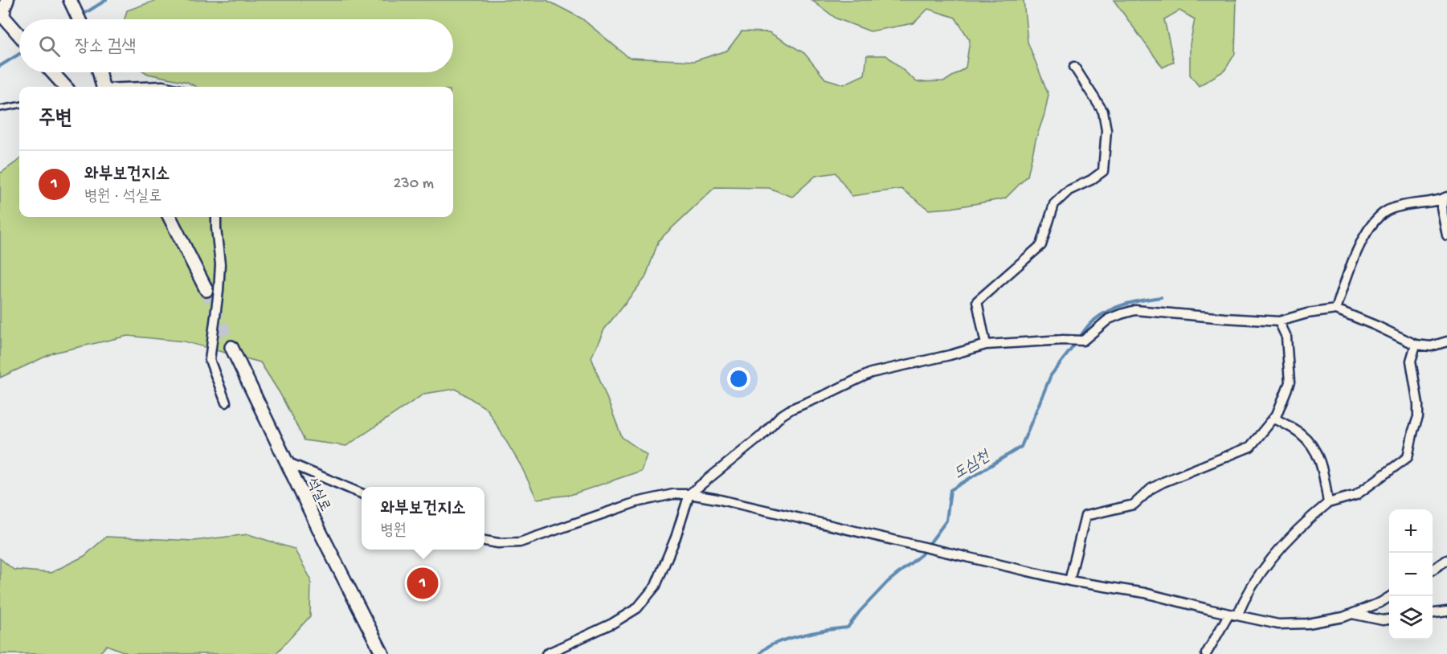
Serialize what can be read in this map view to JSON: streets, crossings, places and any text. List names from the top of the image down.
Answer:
{
  "streets": {
    "street": ["석실로"]
  },
  "water": ["도심천"],
  "page": {
    "search": "장소 검색",
    "heading": "주변",
    "list": [
      {
        "mark": "1",
        "name": "와부보건지소",
        "note": "병원 · 석실로",
        "value": "230 m"
      }
    ],
    "popup": ["와부보건지소", "병원"],
    "map_buttons": ["+", "−"],
    "pins": "1"
  }
}
